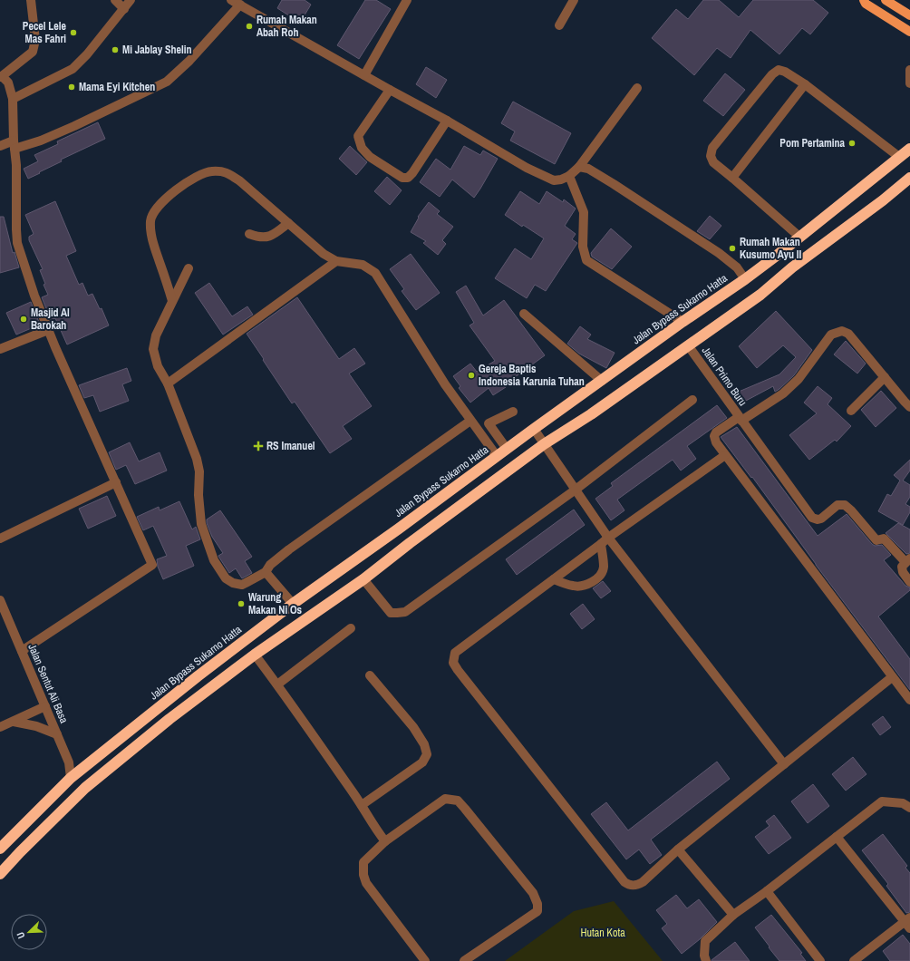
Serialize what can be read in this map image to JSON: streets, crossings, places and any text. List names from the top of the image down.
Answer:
{
  "streets": {
    "highway": ["Jalan Bypass Sukarno Hatta"],
    "street": ["Jalan Primo Buru", "Jalan Sentut Ali Basa"]
  },
  "crossings": [
    ["Jalan Bypass Sukarno Hatta", "Jalan Sentut Ali Basa"]
  ],
  "parks": ["Hutan Kota"],
  "places": {
    "other": [
      "Rumah Makan Abah Roh",
      "Pecel Lele Mas Fahri",
      "Mi Jablay Shelin",
      "Mama Eyi Kitchen",
      "Pom Pertamina",
      "Rumah Makan Kusumo Ayu II",
      "Masjid Al Barokah",
      "Gereja Baptis Indonesia Karunia Tuhan",
      "Warung Makan Ni Os"
    ],
    "health": ["RS Imanuel"]
  },
  "north": "bottom left"
}
